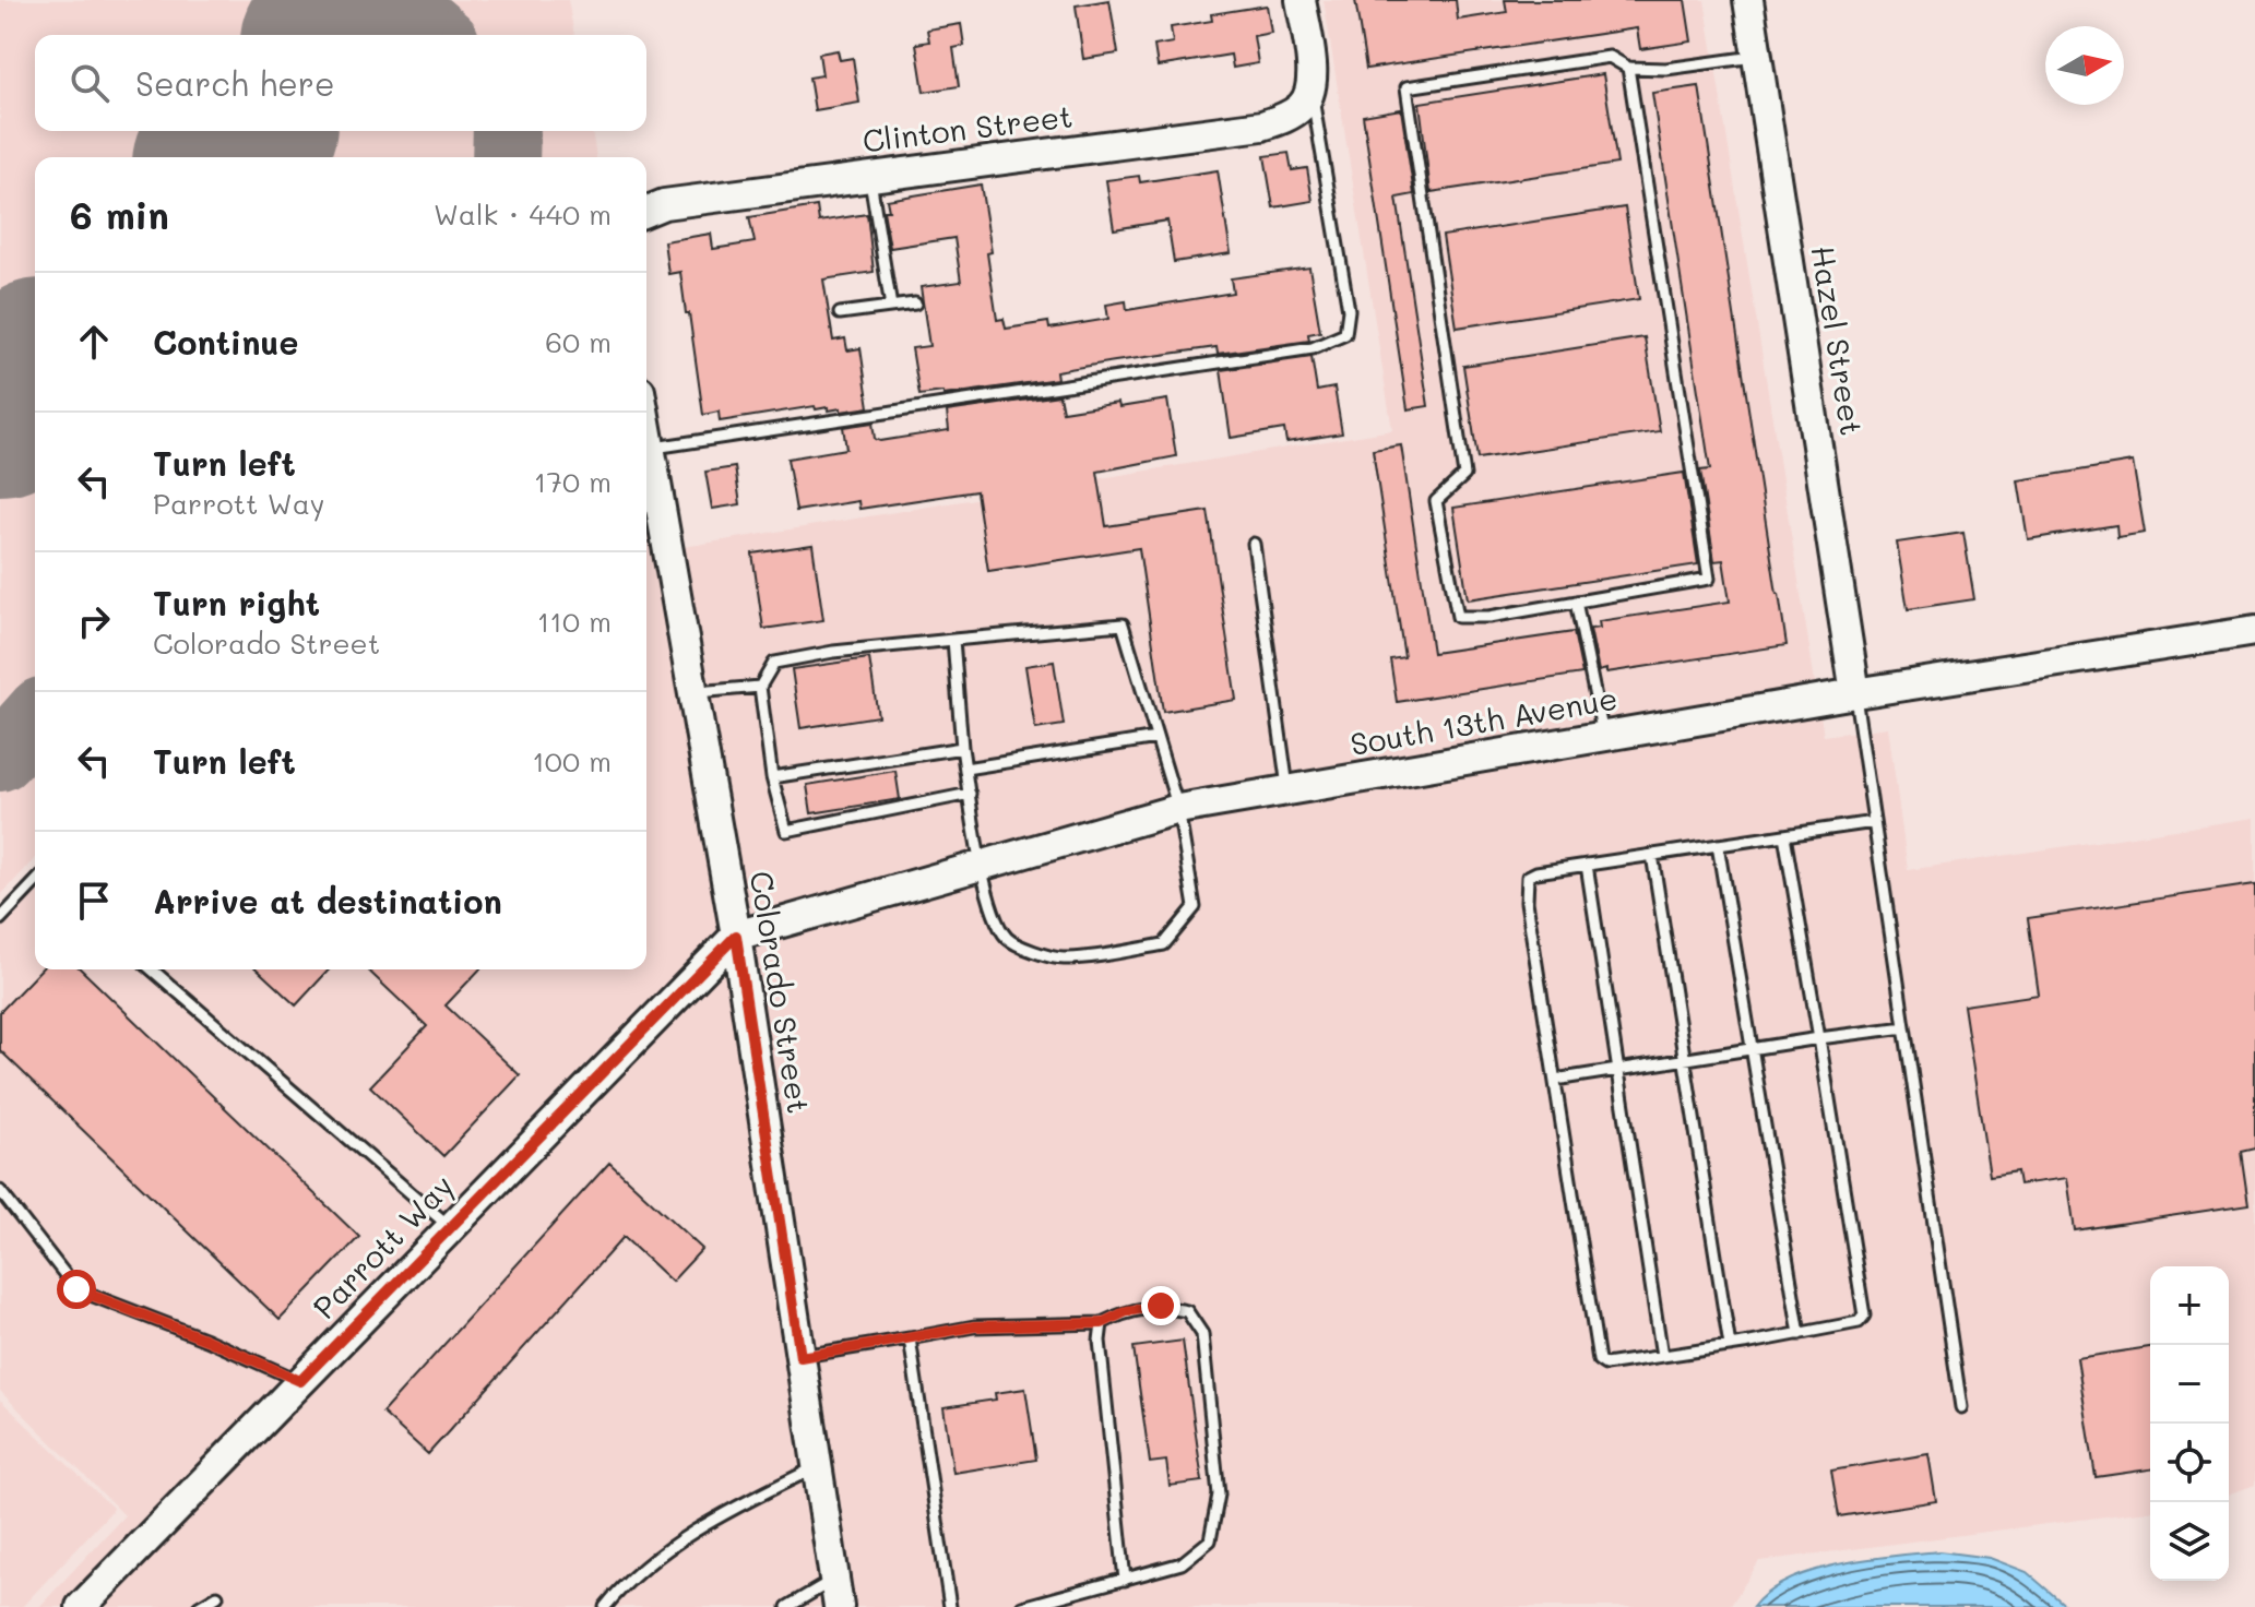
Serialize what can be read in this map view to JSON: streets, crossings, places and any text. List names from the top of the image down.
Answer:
{
  "streets": {
    "street": [
      "Clinton Street",
      "Hazel Street",
      "South 13th Avenue",
      "Colorado Street",
      "Parrott Way"
    ]
  },
  "crossings": [
    ["Hazel Street", "South 13th Avenue"],
    ["South 13th Avenue", "Colorado Street"],
    ["South 13th Avenue", "Parrott Way"],
    ["Colorado Street", "Parrott Way"]
  ],
  "north": "right",
  "page": {
    "search": "Search here",
    "heading": ["6 min", "Walk · 440 m"],
    "list": [
      ["Continue", "60 m"],
      ["Turn left", "Parrott Way", "170 m"],
      ["Turn right", "Colorado Street", "110 m"],
      ["Turn left", "100 m"],
      "Arrive at destination"
    ],
    "map_buttons": ["+", "−"]
  }
}
